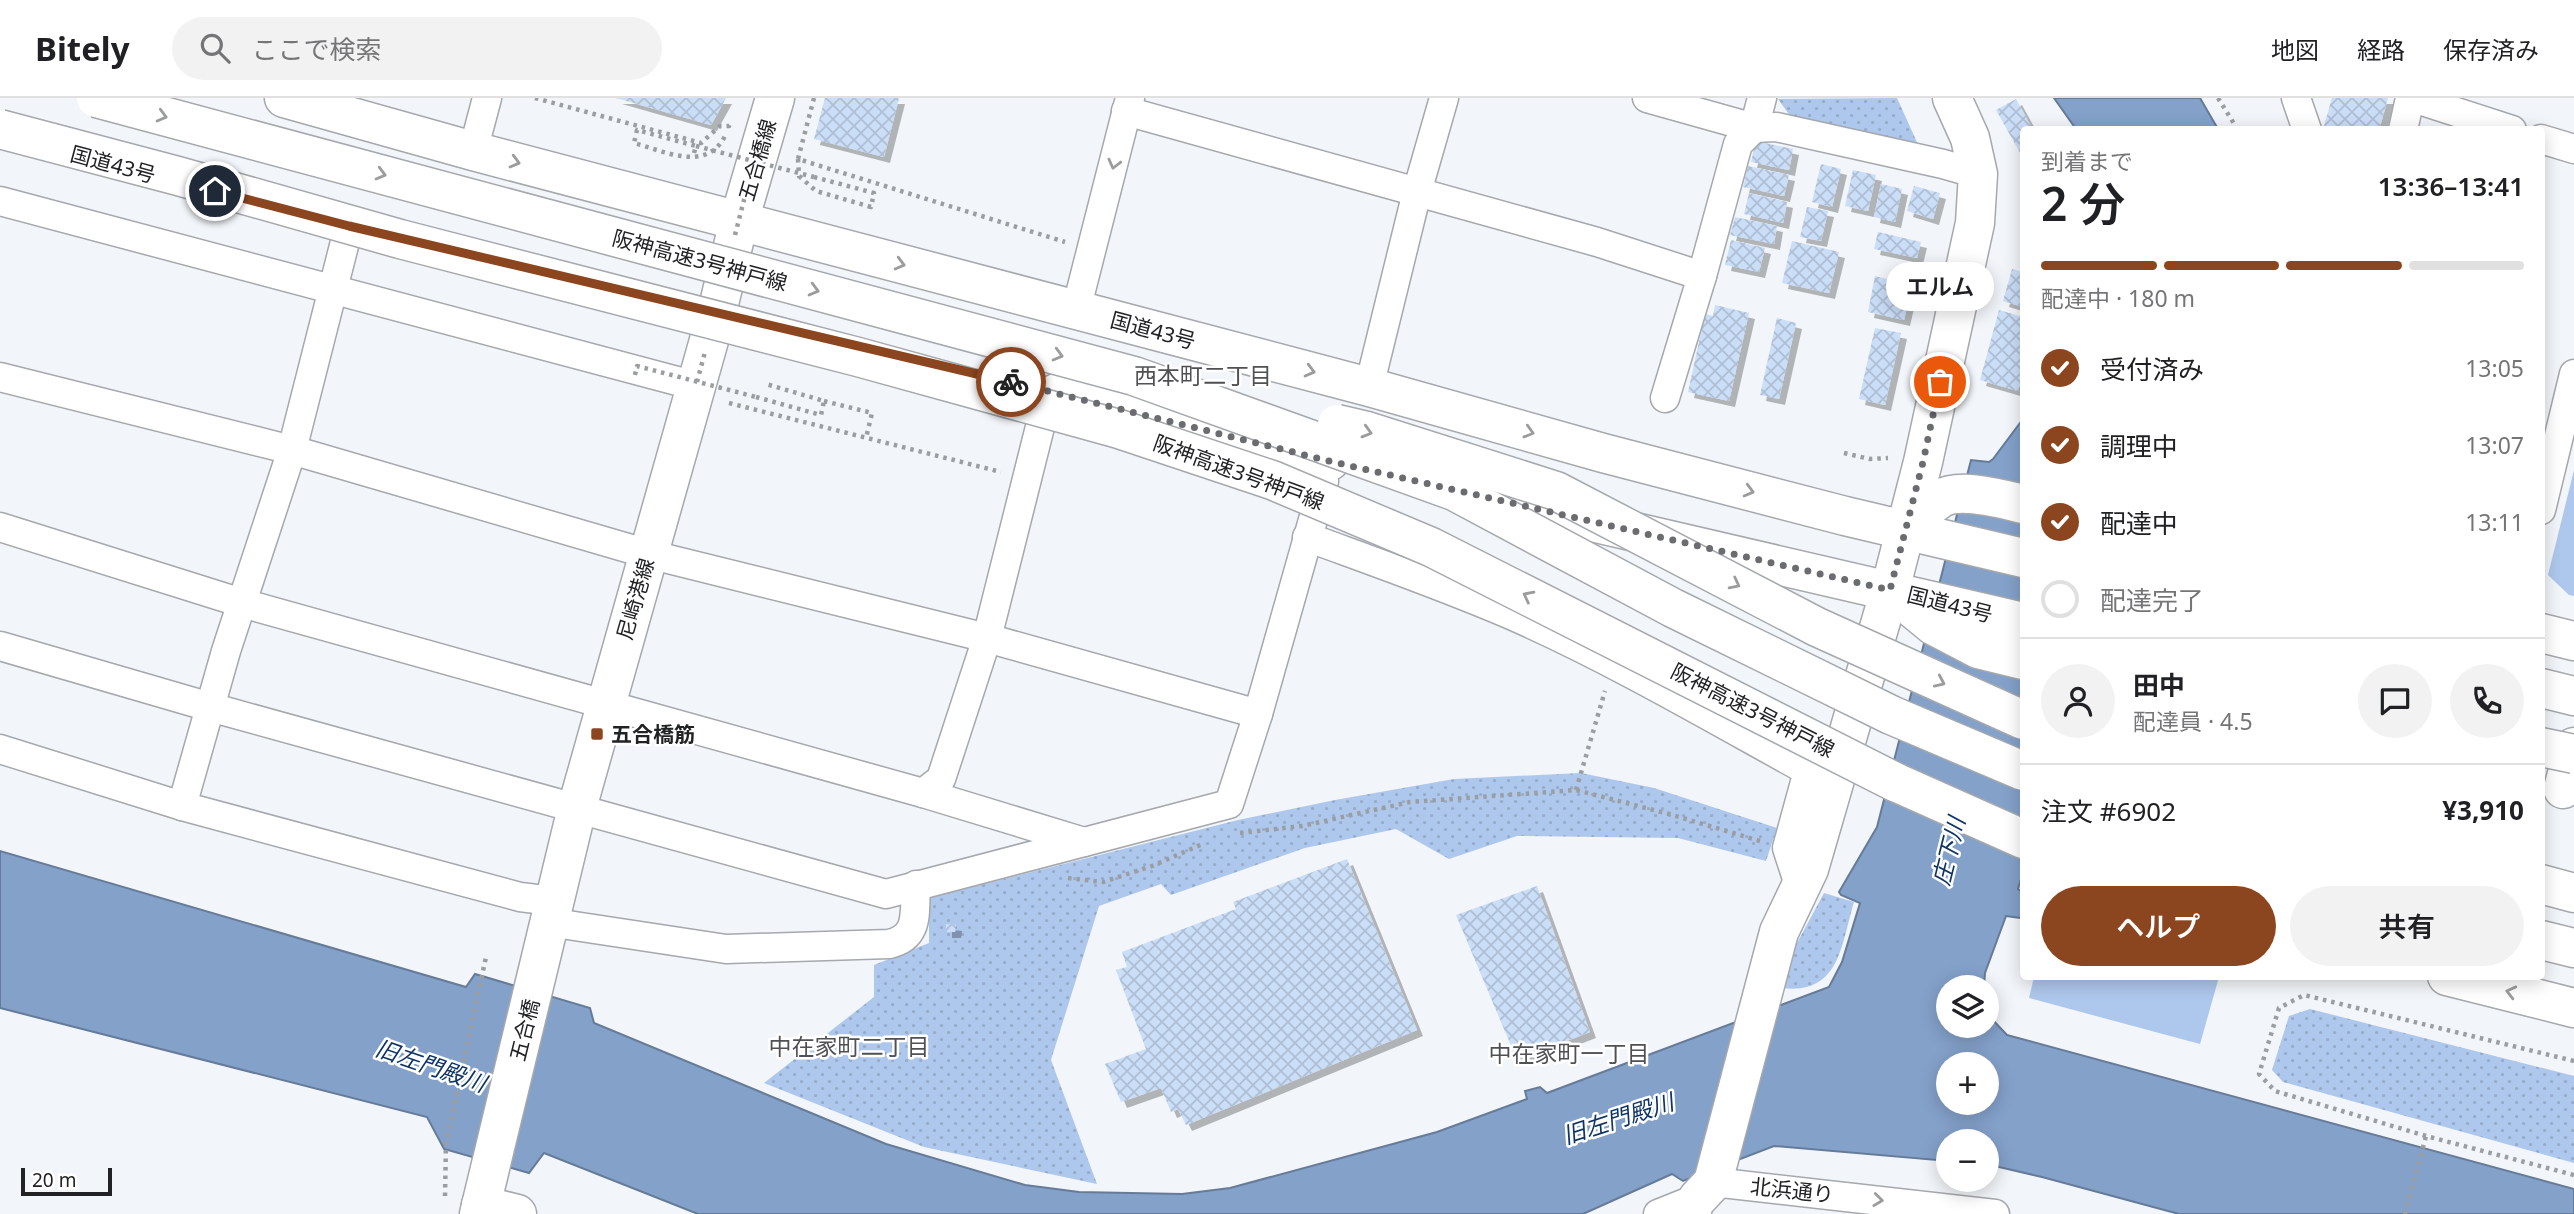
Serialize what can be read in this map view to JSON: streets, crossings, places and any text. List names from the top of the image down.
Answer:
{
  "streets": {
    "main road": [
      "五合橋線",
      "国道43号",
      "阪神高速3号神戸線",
      "尼崎港線",
      "五合橋"
    ],
    "street": ["北浜通り"]
  },
  "crossings": [
    ["五合橋線", "国道43号"],
    ["五合橋線", "尼崎港線"],
    ["国道43号", "阪神高速3号神戸線"],
    ["国道43号", "尼崎港線"],
    ["尼崎港線", "五合橋"]
  ],
  "one_way": ["北浜通り"],
  "districts": ["西本町二丁目", "中在家町二丁目", "中在家町一丁目"],
  "water": ["庄下川", "旧左門殿川"],
  "places": {
    "other": ["エルム"],
    "transit": ["五合橋筋"]
  },
  "scale_bar": "20 m",
  "page": {
    "header": "Bitely",
    "search": "ここで検索",
    "nav": ["地図", "経路", "保存済み"],
    "heading": ["2 分", "到着まで", "13:36–13:41"],
    "panel": [
      "田中",
      "配達員 · 4.5",
      "注文 #6902",
      "¥3,910"
    ],
    "bar": "配達中 · 180 m",
    "bubble": "エルム",
    "list": [
      ["受付済み", "13:05"],
      ["調理中", "13:07"],
      ["配達中", "13:11"],
      "配達完了"
    ],
    "buttons": ["ヘルプ", "共有"],
    "map_buttons": ["+", "−"],
    "scale": "20 m"
  }
}
